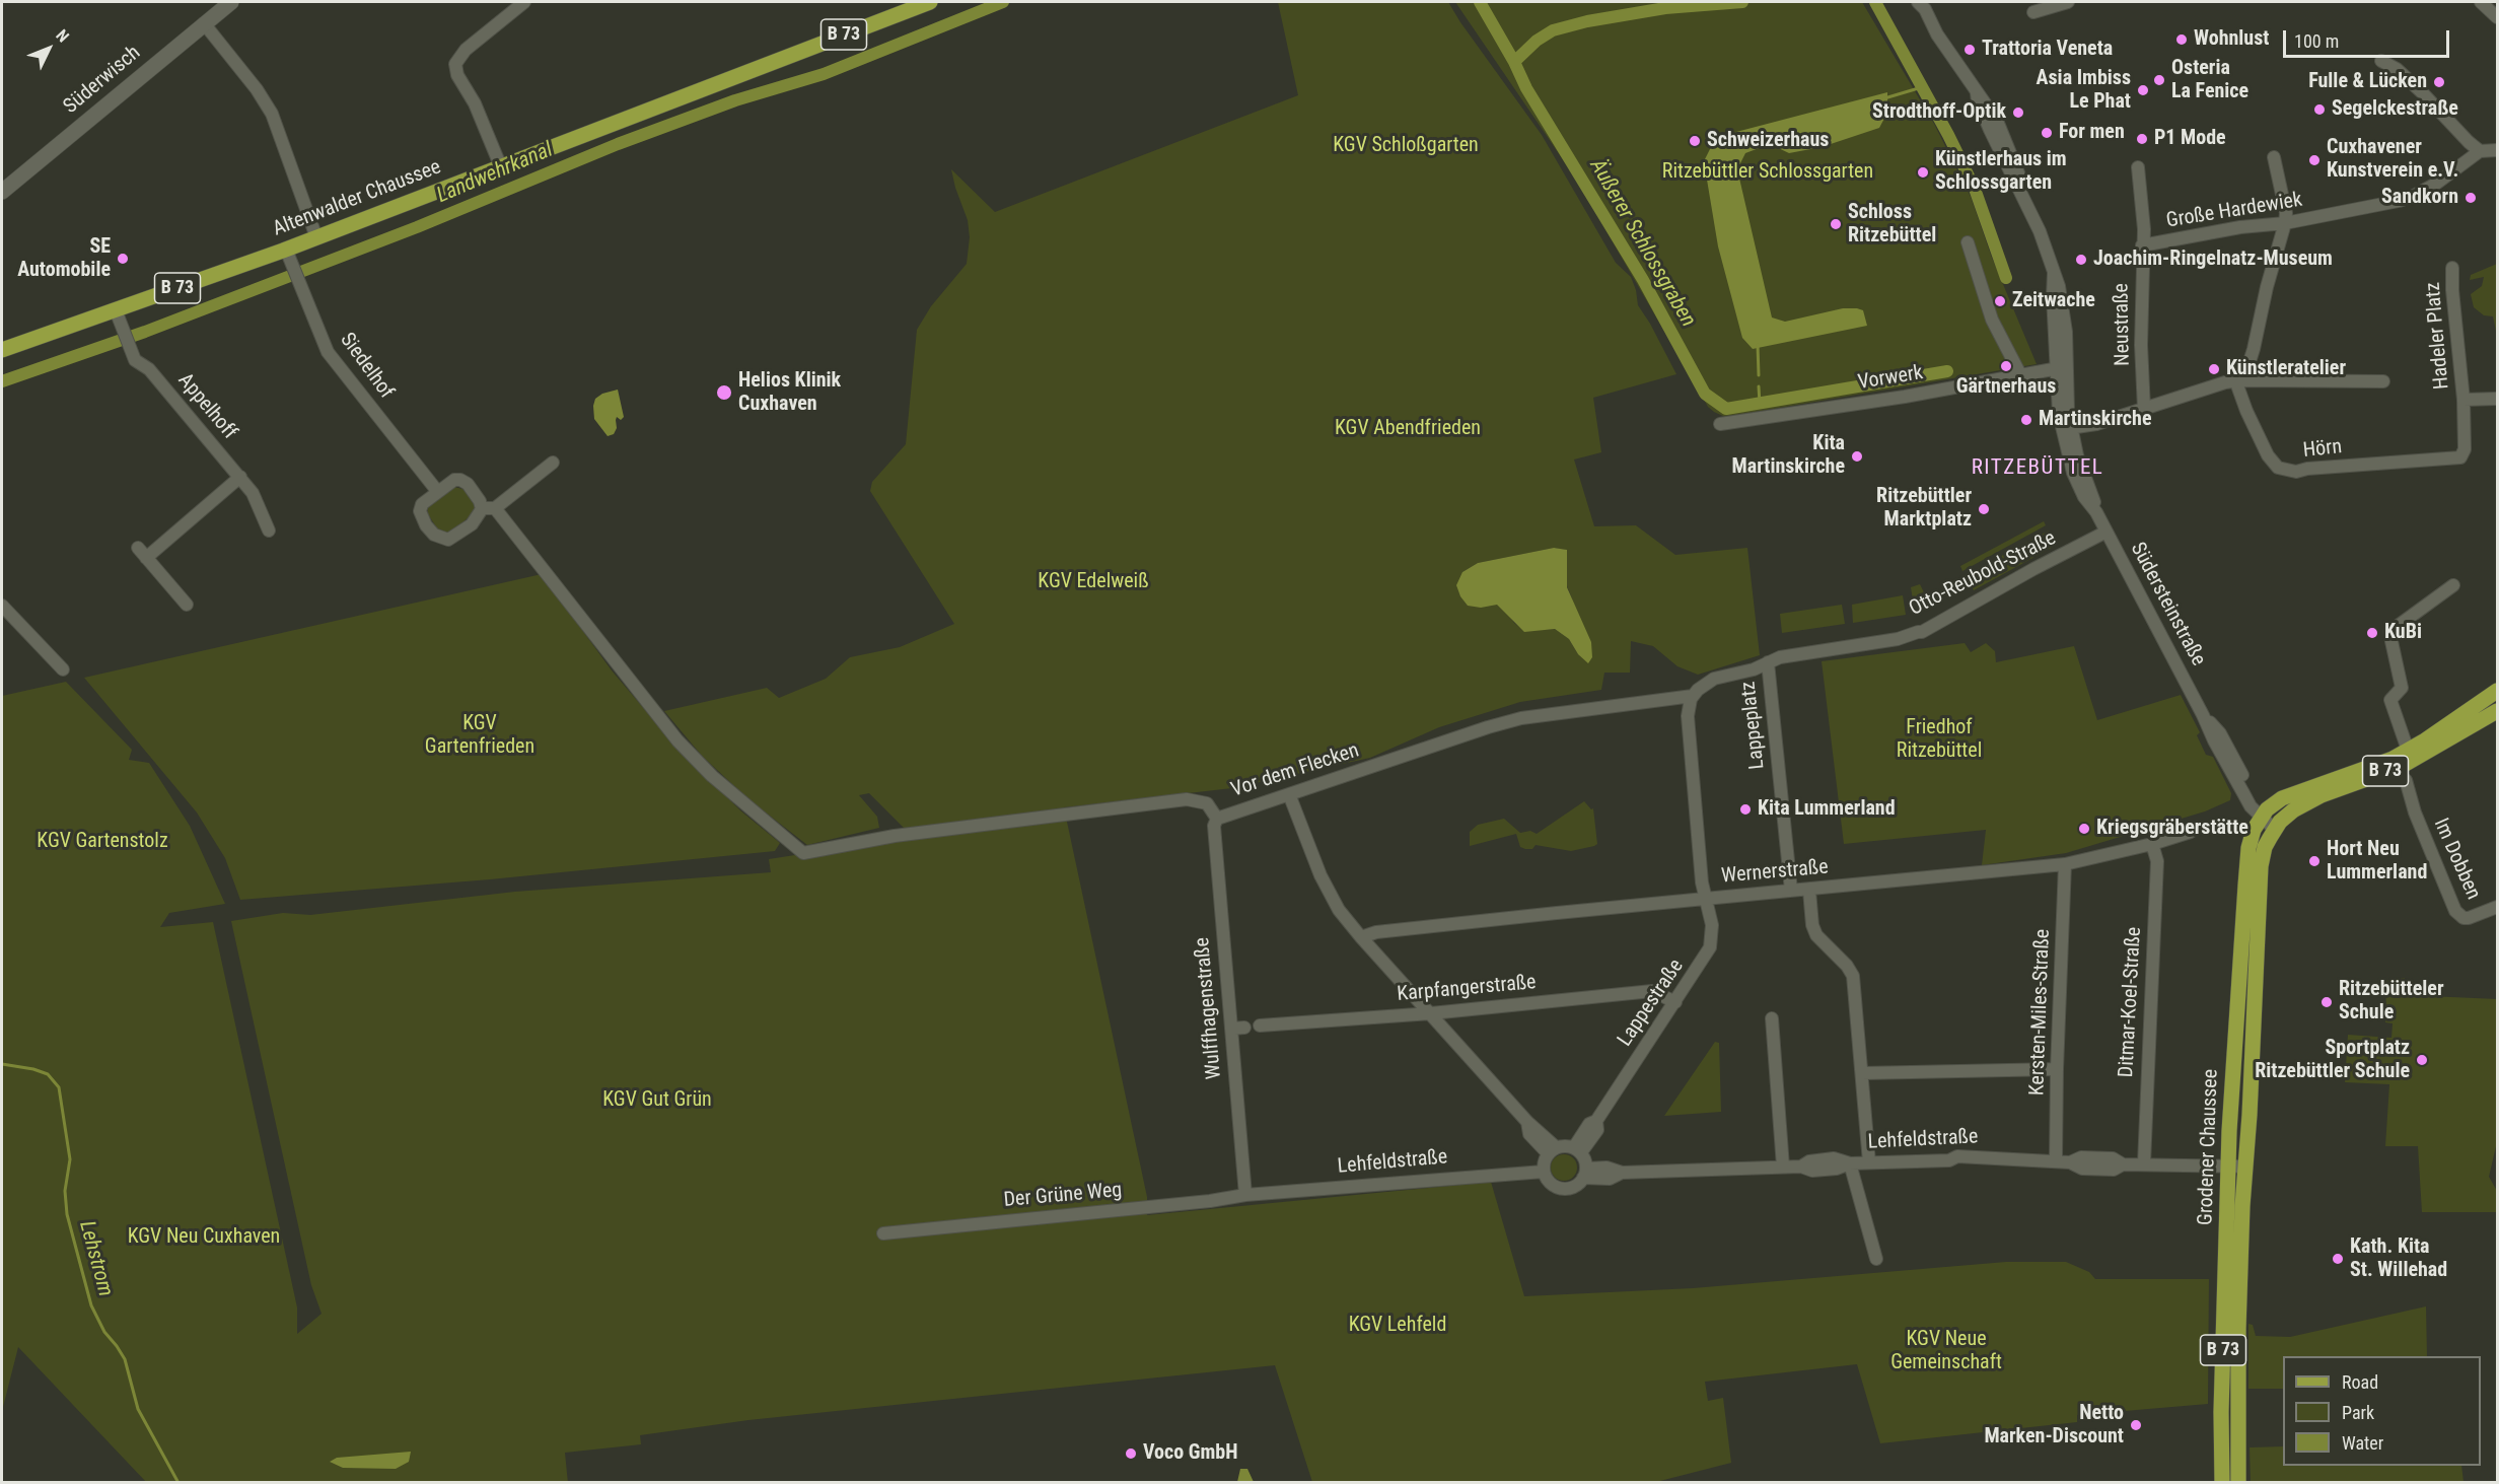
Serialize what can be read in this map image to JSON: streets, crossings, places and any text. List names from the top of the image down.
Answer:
{
  "streets": {
    "main road": ["B 73", "Altenwalder Chaussee", "Grodener Chaussee"],
    "street": [
      "Süderwisch",
      "Große Hardewiek",
      "Neustraße",
      "Hadeler Platz",
      "Siedelhof",
      "Vorwerk",
      "Appelhoff",
      "Hörn",
      "Otto-Reubold-Straße",
      "Südersteinstraße",
      "Lappeplatz",
      "Vor dem Flecken",
      "Im Dobben",
      "Wernerstraße",
      "Karpfangerstraße",
      "Ditmar-Koel-Straße",
      "Lappestraße",
      "Wulffhagenstraße",
      "Kersten-Miles-Straße",
      "Lehfeldstraße",
      "Der Grüne Weg"
    ]
  },
  "crossings": [
    ["B 73", "Südersteinstraße"],
    ["B 73", "Grodener Chaussee"],
    ["Altenwalder Chaussee", "Siedelhof"],
    ["Altenwalder Chaussee", "Appelhoff"],
    ["Große Hardewiek", "Neustraße"],
    ["Hadeler Platz", "Hörn"],
    ["Siedelhof", "Vor dem Flecken"],
    ["Vorwerk", "Südersteinstraße"],
    ["Otto-Reubold-Straße", "Südersteinstraße"],
    ["Otto-Reubold-Straße", "Lappeplatz"],
    ["Südersteinstraße", "Grodener Chaussee"],
    ["Lappeplatz", "Vor dem Flecken"],
    ["Lappeplatz", "Wernerstraße"],
    ["Vor dem Flecken", "Wulffhagenstraße"],
    ["Wernerstraße", "Ditmar-Koel-Straße"],
    ["Wernerstraße", "Lappestraße"],
    ["Wernerstraße", "Kersten-Miles-Straße"],
    ["Karpfangerstraße", "Lappestraße"],
    ["Ditmar-Koel-Straße", "Lehfeldstraße"],
    ["Lappestraße", "Lehfeldstraße"],
    ["Wulffhagenstraße", "Lehfeldstraße"],
    ["Wulffhagenstraße", "Der Grüne Weg"],
    ["Kersten-Miles-Straße", "Lehfeldstraße"],
    ["Lehfeldstraße", "Grodener Chaussee"],
    ["Lehfeldstraße", "Der Grüne Weg"]
  ],
  "districts": ["RITZEBÜTTEL"],
  "water": ["Landwehrkanal", "Äußerer Schlossgraben", "Lehstrom"],
  "parks": [
    "KGV Schloßgarten",
    "Ritzebüttler Schlossgarten",
    "KGV Abendfrieden",
    "KGV Edelweiß",
    "KGV Gartenfrieden",
    "Friedhof Ritzebüttel",
    "KGV Gartenstolz",
    "KGV Gut Grün",
    "KGV Neu Cuxhaven",
    "KGV Lehfeld",
    "KGV Neue Gemeinschaft"
  ],
  "places": [
    "Wohnlust",
    "Trattoria Veneta",
    "Osteria La Fenice",
    "Fulle & Lücken",
    "Asia Imbiss Le Phat",
    "Segelckestraße",
    "Strodthoff-Optik",
    "For men",
    "P1 Mode",
    "Schweizerhaus",
    "Cuxhavener Kunstverein e.V.",
    "Künstlerhaus im Schlossgarten",
    "Sandkorn",
    "Schloss Ritzebüttel",
    "SE Automobile",
    "Joachim-Ringelnatz-Museum",
    "Zeitwache",
    "Gärtnerhaus",
    "Künstleratelier",
    "Helios Klinik Cuxhaven",
    "Martinskirche",
    "Kita Martinskirche",
    "Ritzebüttler Marktplatz",
    "KuBi",
    "Kita Lummerland",
    "Kriegsgräberstätte",
    "Hort Neu Lummerland",
    "Ritzebütteler Schule",
    "Sportplatz Ritzebüttler Schule",
    "Kath. Kita St. Willehad",
    "Netto Marken-Discount",
    "Voco GmbH"
  ],
  "legend": ["Road", "Park", "Water"],
  "scale_bar": "100 m",
  "north": "top right"
}
